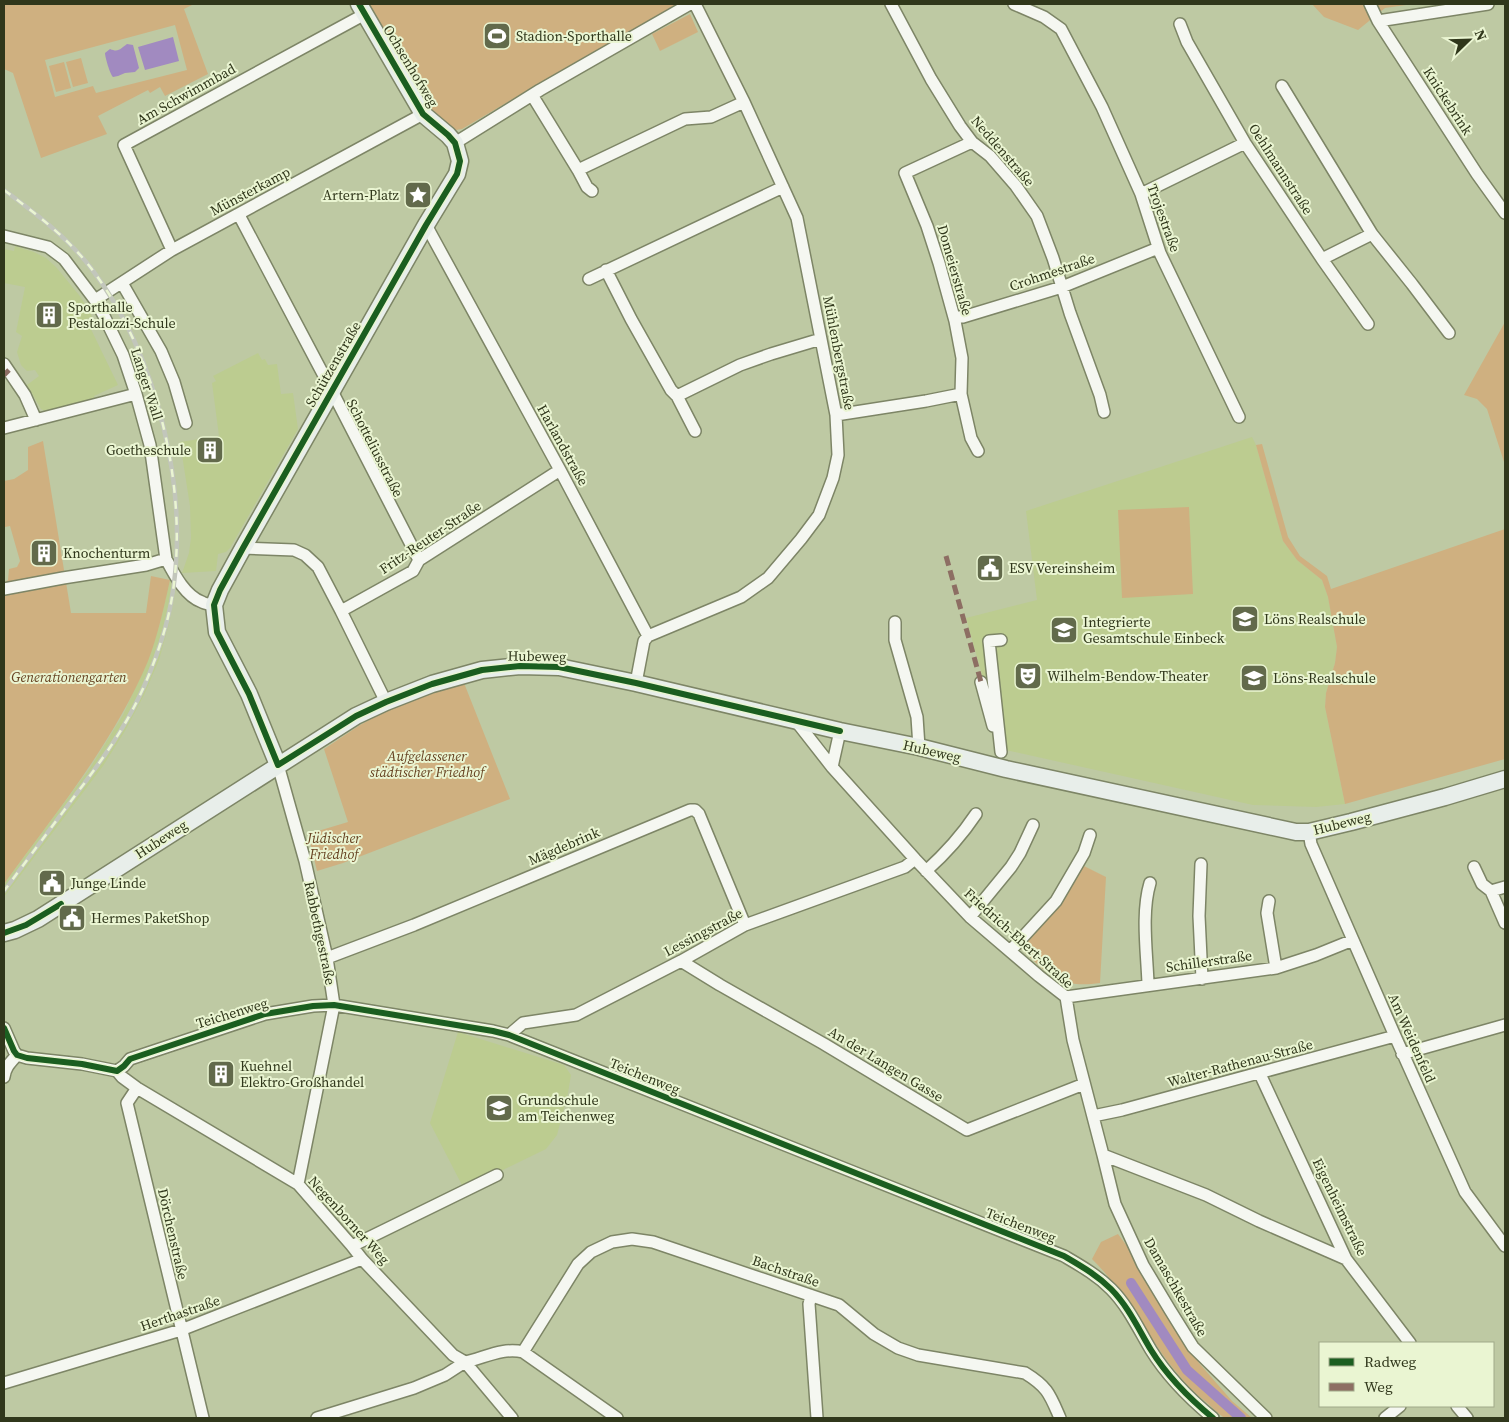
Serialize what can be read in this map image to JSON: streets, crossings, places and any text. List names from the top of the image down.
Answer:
{
  "streets": {
    "street": [
      "Ochsenhofweg",
      "Am Schwimmbad",
      "Knickebrink",
      "Neddenstraße",
      "Oehlmannstraße",
      "Münsterkamp",
      "Trojestraße",
      "Domeierstraße",
      "Crohmestraße",
      "Mühlenbergstraße",
      "Schützenstraße",
      "Langer Wall",
      "Harlandstraße",
      "Schotteliusstraße",
      "Fritz-Reuter-Straße",
      "Hubeweg",
      "Mägdebrink",
      "Lessingstraße",
      "Rabbethgestraße",
      "Friedrich-Ebert-Straße",
      "Schillerstraße",
      "Teichenweg",
      "Am Weidenfeld",
      "Walter-Rathenau-Straße",
      "An der Langen Gasse",
      "Eigenheimstraße",
      "Negenborner Weg",
      "Dörchenstraße",
      "Bachstraße",
      "Damaschkestraße",
      "Herthastraße"
    ]
  },
  "crossings": [
    ["Ochsenhofweg", "Am Schwimmbad"],
    ["Ochsenhofweg", "Münsterkamp"],
    ["Ochsenhofweg", "Schützenstraße"],
    ["Am Schwimmbad", "Münsterkamp"],
    ["Neddenstraße", "Domeierstraße"],
    ["Neddenstraße", "Crohmestraße"],
    ["Münsterkamp", "Langer Wall"],
    ["Münsterkamp", "Schotteliusstraße"],
    ["Trojestraße", "Crohmestraße"],
    ["Domeierstraße", "Crohmestraße"],
    ["Mühlenbergstraße", "Harlandstraße"],
    ["Schützenstraße", "Langer Wall"],
    ["Schützenstraße", "Harlandstraße"],
    ["Schützenstraße", "Schotteliusstraße"],
    ["Schützenstraße", "Rabbethgestraße"],
    ["Langer Wall", "Rabbethgestraße"],
    ["Harlandstraße", "Fritz-Reuter-Straße"],
    ["Schotteliusstraße", "Fritz-Reuter-Straße"],
    ["Hubeweg", "Rabbethgestraße"],
    ["Hubeweg", "Friedrich-Ebert-Straße"],
    ["Hubeweg", "Am Weidenfeld"],
    ["Mägdebrink", "Lessingstraße"],
    ["Mägdebrink", "Rabbethgestraße"],
    ["Lessingstraße", "Friedrich-Ebert-Straße"],
    ["Lessingstraße", "Teichenweg"],
    ["Lessingstraße", "An der Langen Gasse"],
    ["Rabbethgestraße", "Teichenweg"],
    ["Rabbethgestraße", "Negenborner Weg"],
    ["Friedrich-Ebert-Straße", "Schillerstraße"],
    ["Friedrich-Ebert-Straße", "Walter-Rathenau-Straße"],
    ["Friedrich-Ebert-Straße", "An der Langen Gasse"],
    ["Friedrich-Ebert-Straße", "Damaschkestraße"],
    ["Schillerstraße", "Am Weidenfeld"],
    ["Teichenweg", "Negenborner Weg"],
    ["Am Weidenfeld", "Walter-Rathenau-Straße"],
    ["Walter-Rathenau-Straße", "Eigenheimstraße"],
    ["Negenborner Weg", "Dörchenstraße"],
    ["Negenborner Weg", "Herthastraße"],
    ["Dörchenstraße", "Herthastraße"]
  ],
  "parks": ["Generationengarten", "Aufgelassener städtischer Friedhof", "Jüdischer Friedhof"],
  "places": {
    "sports": ["Stadion-Sporthalle"],
    "place": ["Artern-Platz"],
    "building": [
      "Sporthalle Pestalozzi-Schule",
      "Goetheschule",
      "Knochenturm",
      "Kuehnel Elektro-Großhandel"
    ],
    "public building": ["ESV Vereinsheim", "Junge Linde", "Hermes PaketShop"],
    "school or university": [
      "Löns Realschule",
      "Integrierte Gesamtschule Einbeck",
      "Löns-Realschule",
      "Grundschule am Teichenweg"
    ],
    "theatre": ["Wilhelm-Bendow-Theater"]
  },
  "legend": ["Radweg", "Weg"],
  "north": "top right"
}
